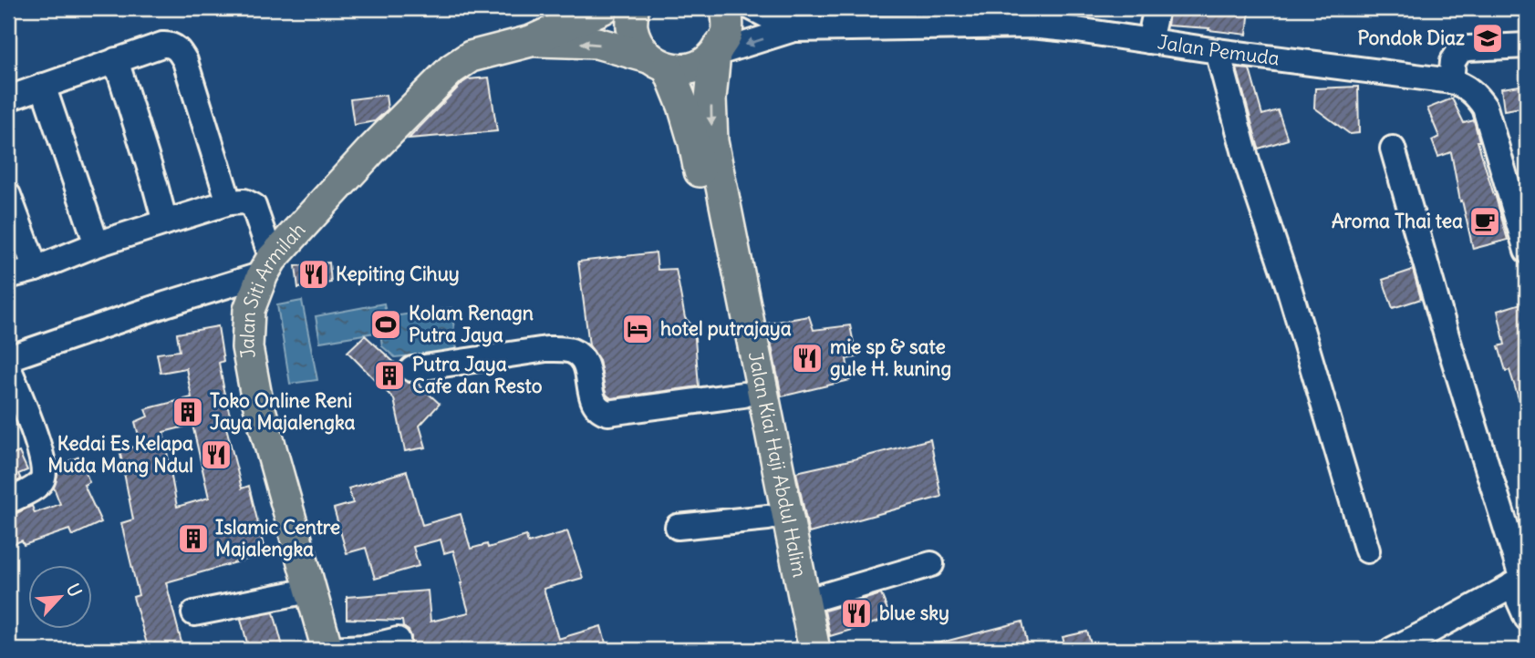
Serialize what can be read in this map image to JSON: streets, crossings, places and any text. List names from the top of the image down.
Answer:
{
  "streets": {
    "main road": ["Jalan Siti Armilah", "Jalan Kiai Haji Abdul Halim"],
    "street": ["Jalan Pemuda"]
  },
  "places": {
    "school or university": ["Pondok Diaz"],
    "cafe": ["Aroma Thai tea"],
    "restaurant": [
      "Kepiting Cihuy",
      "mie sp & sate gule H. kuning",
      "Kedai Es Kelapa Muda Mang Ndul",
      "blue sky"
    ],
    "sports": ["Kolam Renagn Putra Jaya"],
    "hotel": ["hotel putrajaya"],
    "building": ["Putra Jaya Cafe dan Resto", "Toko Online Reni Jaya Majalengka", "Islamic Centre Majalengka"]
  },
  "north": "top right"
}
